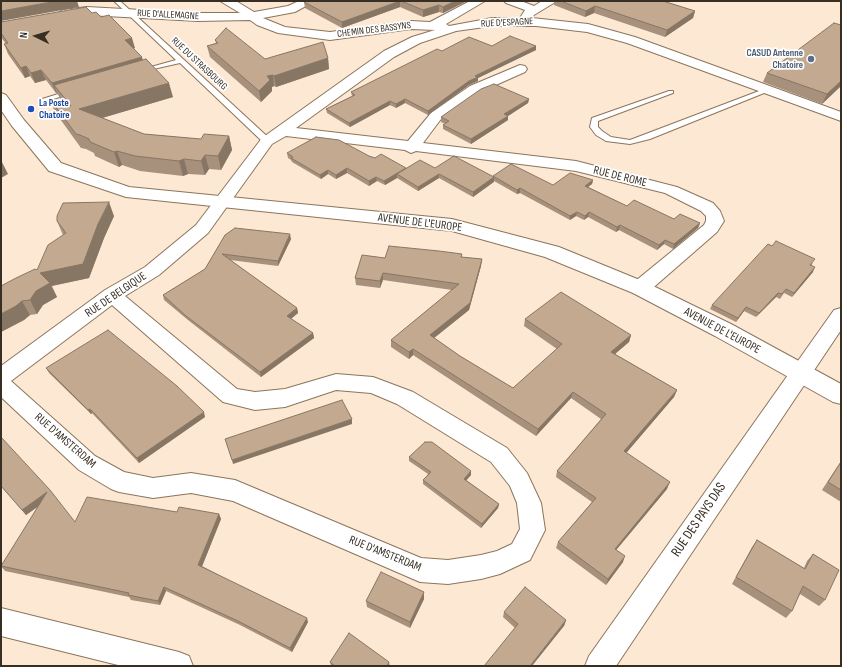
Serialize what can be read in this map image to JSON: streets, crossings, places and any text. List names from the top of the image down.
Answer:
{
  "streets": {
    "street": [
      "RUE D'ALLEMAGNE",
      "RUE D'ESPAGNE",
      "CHEMIN DES BASSYNS",
      "RUE DE ROME",
      "AVENUE DE L'EUROPE",
      "RUE DE BELGIQUE",
      "RUE D'AMSTERDAM",
      "RUE DES PAYS DAS"
    ],
    "lane": ["RUE DU STRASBOURG"]
  },
  "crossings": [
    ["RUE D'ALLEMAGNE", "CHEMIN DES BASSYNS"],
    ["RUE D'ALLEMAGNE", "RUE DU STRASBOURG"],
    ["RUE D'ESPAGNE", "CHEMIN DES BASSYNS"],
    ["RUE D'ESPAGNE", "RUE DU STRASBOURG"],
    ["RUE D'ESPAGNE", "RUE DE ROME"],
    ["RUE D'ESPAGNE", "AVENUE DE L'EUROPE"],
    ["RUE D'ESPAGNE", "RUE DE BELGIQUE"],
    ["RUE DE ROME", "AVENUE DE L'EUROPE"],
    ["AVENUE DE L'EUROPE", "RUE DE BELGIQUE"],
    ["AVENUE DE L'EUROPE", "RUE DES PAYS DAS"],
    ["RUE DE BELGIQUE", "RUE D'AMSTERDAM"]
  ],
  "places": ["CASUD Antenne Chatoire", "La Poste Chatoire"],
  "north": "left"
}
